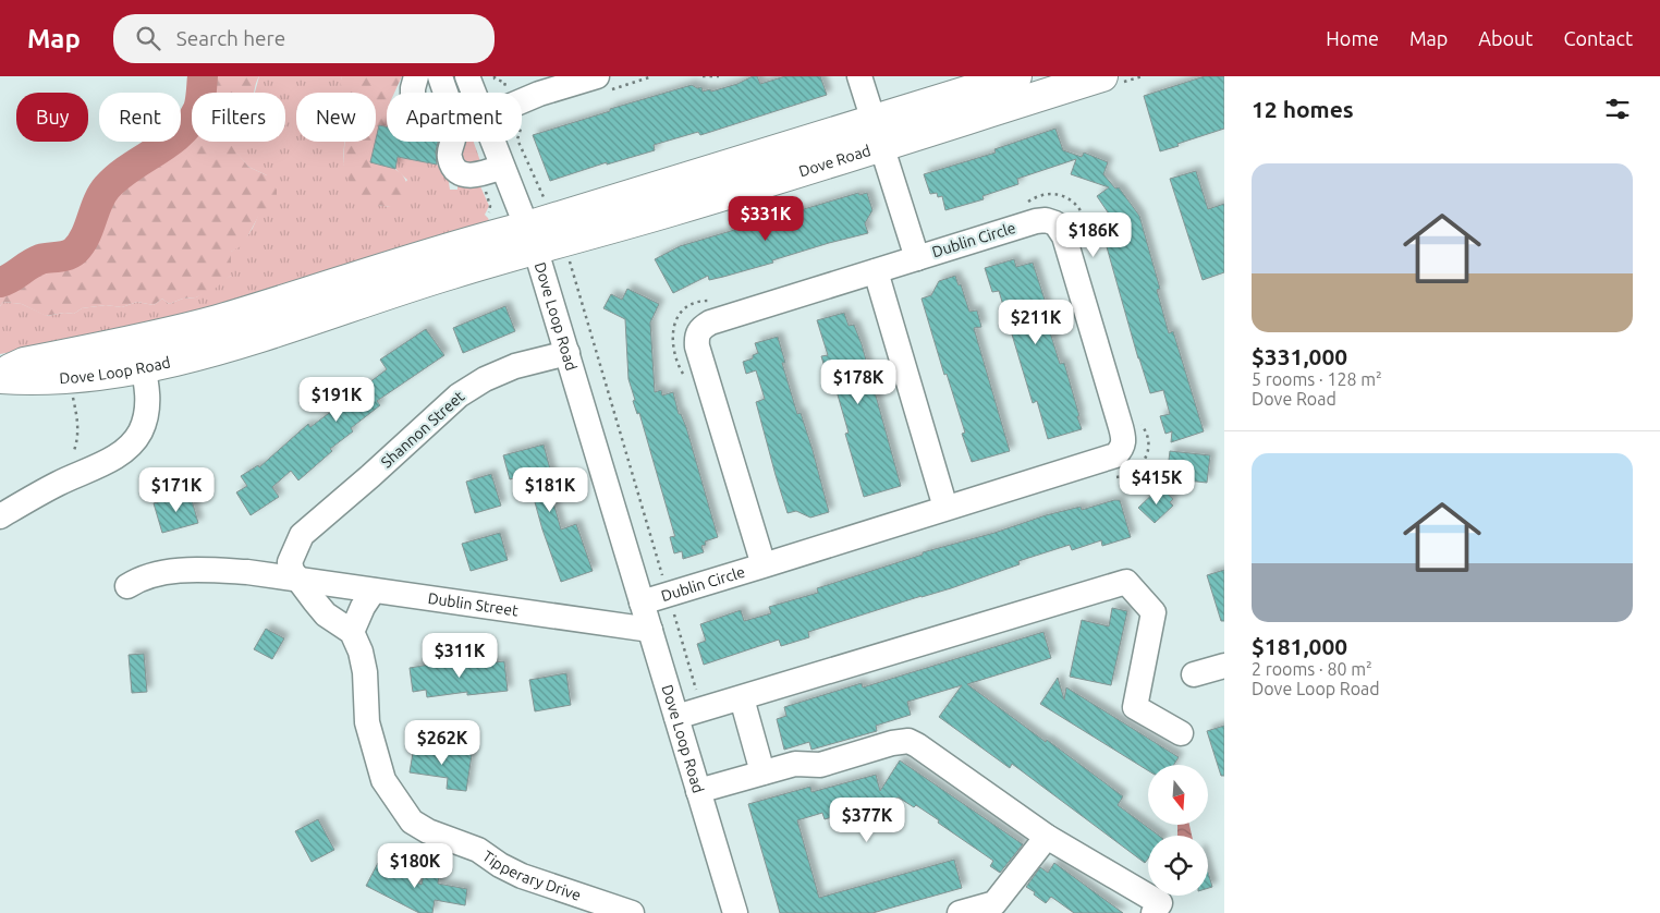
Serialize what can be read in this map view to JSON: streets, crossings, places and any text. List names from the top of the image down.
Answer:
{
  "streets": {
    "main road": ["Dove Road", "Dove Loop Road"],
    "street": [
      "Dublin Circle",
      "Shannon Street",
      "Dublin Street",
      "Tipperary Drive"
    ]
  },
  "crossings": [
    ["Dove Road", "Dove Loop Road"],
    ["Dublin Circle", "Dove Loop Road"],
    ["Dove Loop Road", "Shannon Street"],
    ["Dove Loop Road", "Dublin Street"],
    ["Shannon Street", "Dublin Street"]
  ],
  "north": "bottom",
  "page": {
    "header": "Map",
    "search": "Search here",
    "nav": [
      "Home",
      "Map",
      "About",
      "Contact"
    ],
    "heading": "12 homes",
    "chip": [
      "Buy",
      "Rent",
      "Filters",
      "New",
      "Apartment"
    ],
    "list": [
      {
        "name": "$331,000",
        "note": "5 rooms · 128 m² · Dove Road"
      },
      {
        "name": "$181,000",
        "note": "2 rooms · 80 m² · Dove Loop Road"
      }
    ],
    "price": [
      "$331K",
      "$186K",
      "$211K",
      "$178K",
      "$191K",
      "$415K",
      "$171K",
      "$181K",
      "$311K",
      "$262K",
      "$377K",
      "$180K"
    ]
  }
}
